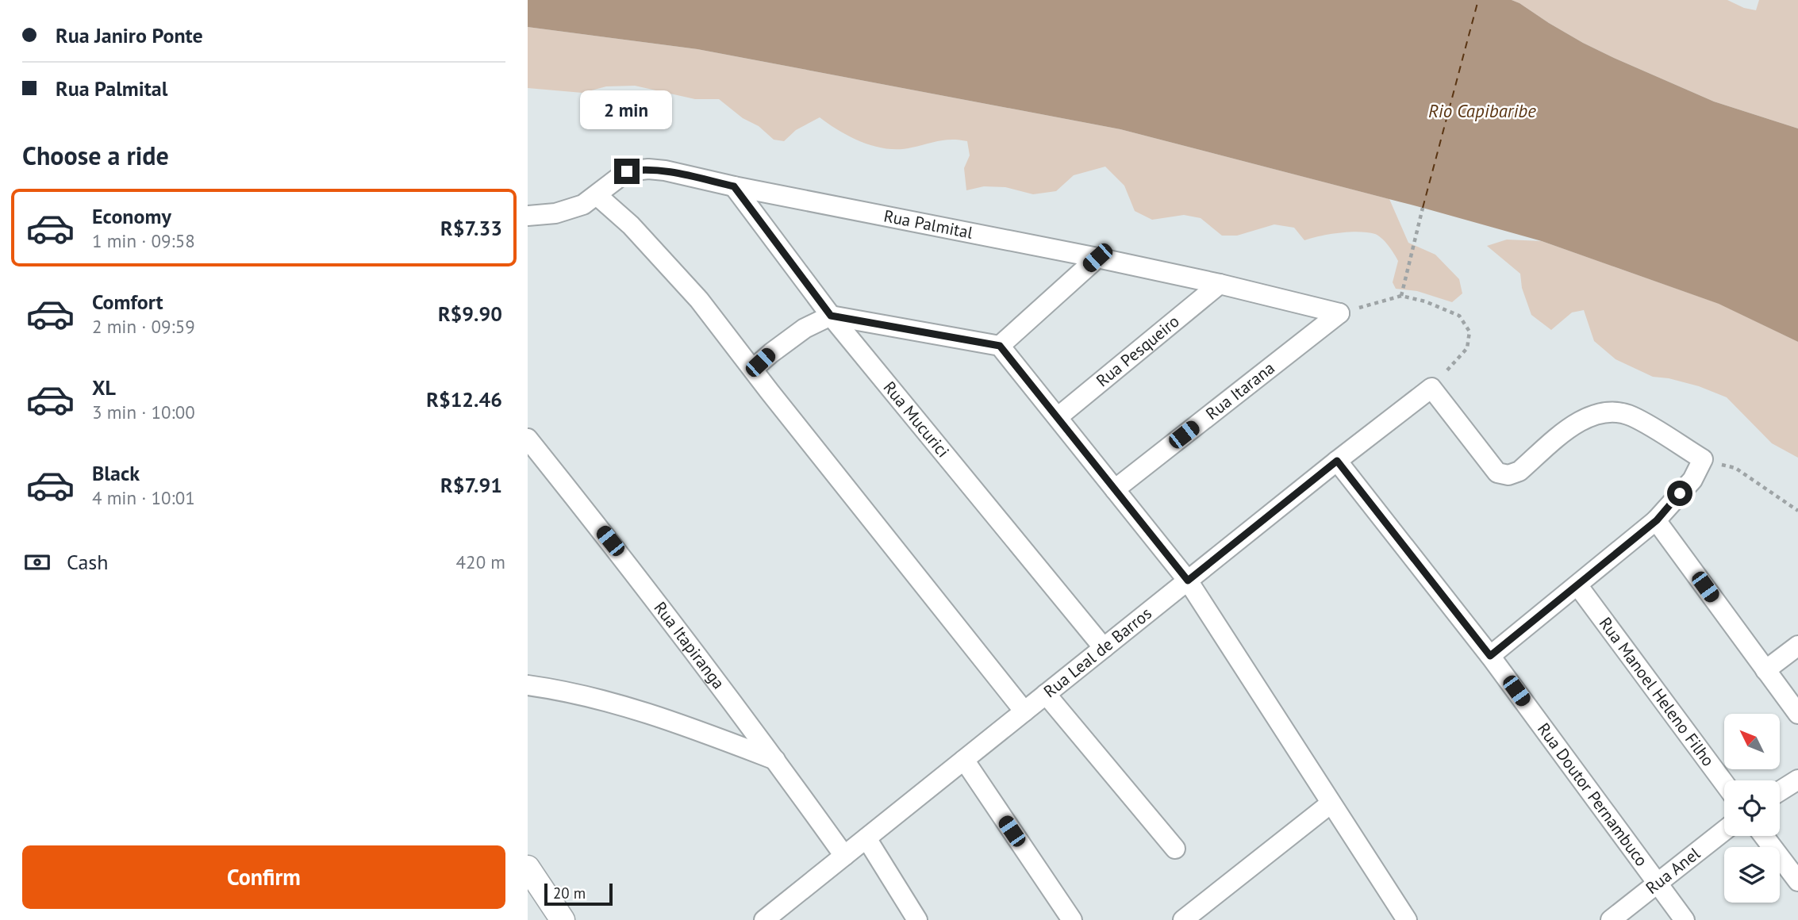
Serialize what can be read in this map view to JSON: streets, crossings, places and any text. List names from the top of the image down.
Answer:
{
  "streets": {
    "street": [
      "Rua Palmital",
      "Rua Pesqueiro",
      "Rua Itarana",
      "Rua Mucurici",
      "Rua Itapiranga",
      "Rua Leal de Barros",
      "Rua Manoel Heleno Filho",
      "Rua Doutor Pernambuco",
      "Rua Anel"
    ]
  },
  "crossings": [
    ["Rua Palmital", "Rua Pesqueiro"],
    ["Rua Palmital", "Rua Itarana"],
    ["Rua Palmital", "Rua Mucurici"],
    ["Rua Mucurici", "Rua Leal de Barros"],
    ["Rua Itapiranga", "Rua Leal de Barros"],
    ["Rua Leal de Barros", "Rua Doutor Pernambuco"],
    ["Rua Doutor Pernambuco", "Rua Anel"]
  ],
  "water": ["Rio Capibaribe"],
  "scale_bar": "20 m",
  "north": "top left",
  "page": {
    "banner": ["Rua Janiro Ponte", "Rua Palmital"],
    "bubble": "2 min",
    "heading": "Choose a ride",
    "list": [
      {
        "name": "Economy",
        "note": "1 min · 09:58",
        "value": "R$7.33"
      },
      {
        "name": "Comfort",
        "note": "2 min · 09:59",
        "value": "R$9.90"
      },
      {
        "name": "XL",
        "note": "3 min · 10:00",
        "value": "R$12.46"
      },
      {
        "name": "Black",
        "note": "4 min · 10:01",
        "value": "R$7.91"
      }
    ],
    "pay": ["Cash", "420 m"],
    "buttons": "Confirm",
    "scale": "20 m"
  }
}
